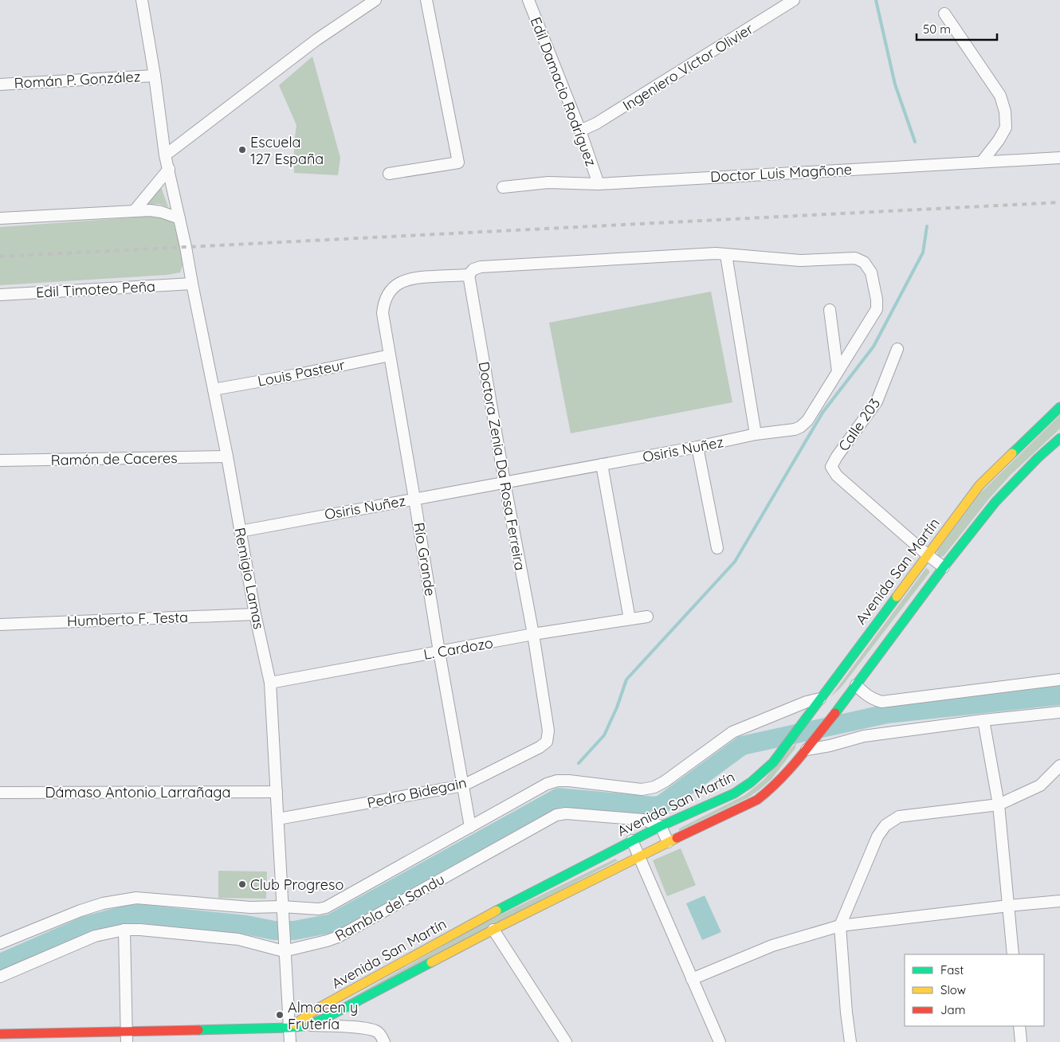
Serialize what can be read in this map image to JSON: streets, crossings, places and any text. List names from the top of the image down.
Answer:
{
  "streets": {
    "street": [
      "Ingeniero Víctor Olivier",
      "Román P. González",
      "Edil Damacio Rodríguez",
      "Doctor Luis Magñone",
      "Edil Timoteo Peña",
      "Louis Pasteur",
      "Calle 203",
      "Osiris Nuñez",
      "Ramón de Caceres",
      "Doctora Zenia Da Rosa Ferreira",
      "Río Grande",
      "Avenida San Martín",
      "Remigio Lamas",
      "Humberto F. Testa",
      "L. Cardozo",
      "Dámaso Antonio Larrañaga",
      "Pedro Bidegain",
      "Rambla del Sandu"
    ]
  },
  "crossings": [
    ["Ingeniero Víctor Olivier", "Edil Damacio Rodríguez"],
    ["Román P. González", "Remigio Lamas"],
    ["Edil Damacio Rodríguez", "Doctor Luis Magñone"],
    ["Edil Timoteo Peña", "Remigio Lamas"],
    ["Louis Pasteur", "Río Grande"],
    ["Louis Pasteur", "Remigio Lamas"],
    ["Calle 203", "Avenida San Martín"],
    ["Osiris Nuñez", "Doctora Zenia Da Rosa Ferreira"],
    ["Osiris Nuñez", "Río Grande"],
    ["Osiris Nuñez", "Remigio Lamas"],
    ["Ramón de Caceres", "Remigio Lamas"],
    ["Doctora Zenia Da Rosa Ferreira", "Río Grande"],
    ["Doctora Zenia Da Rosa Ferreira", "L. Cardozo"],
    ["Doctora Zenia Da Rosa Ferreira", "Pedro Bidegain"],
    ["Río Grande", "L. Cardozo"],
    ["Río Grande", "Pedro Bidegain"],
    ["Avenida San Martín", "Remigio Lamas"],
    ["Avenida San Martín", "Rambla del Sandu"],
    ["Remigio Lamas", "Humberto F. Testa"],
    ["Remigio Lamas", "L. Cardozo"],
    ["Remigio Lamas", "Dámaso Antonio Larrañaga"],
    ["Remigio Lamas", "Pedro Bidegain"],
    ["Remigio Lamas", "Rambla del Sandu"]
  ],
  "places": ["Escuela 127 España", "Club Progreso", "Almacen y Frutería"],
  "legend": ["Fast", "Slow", "Jam"],
  "scale_bar": "50 m"
}
